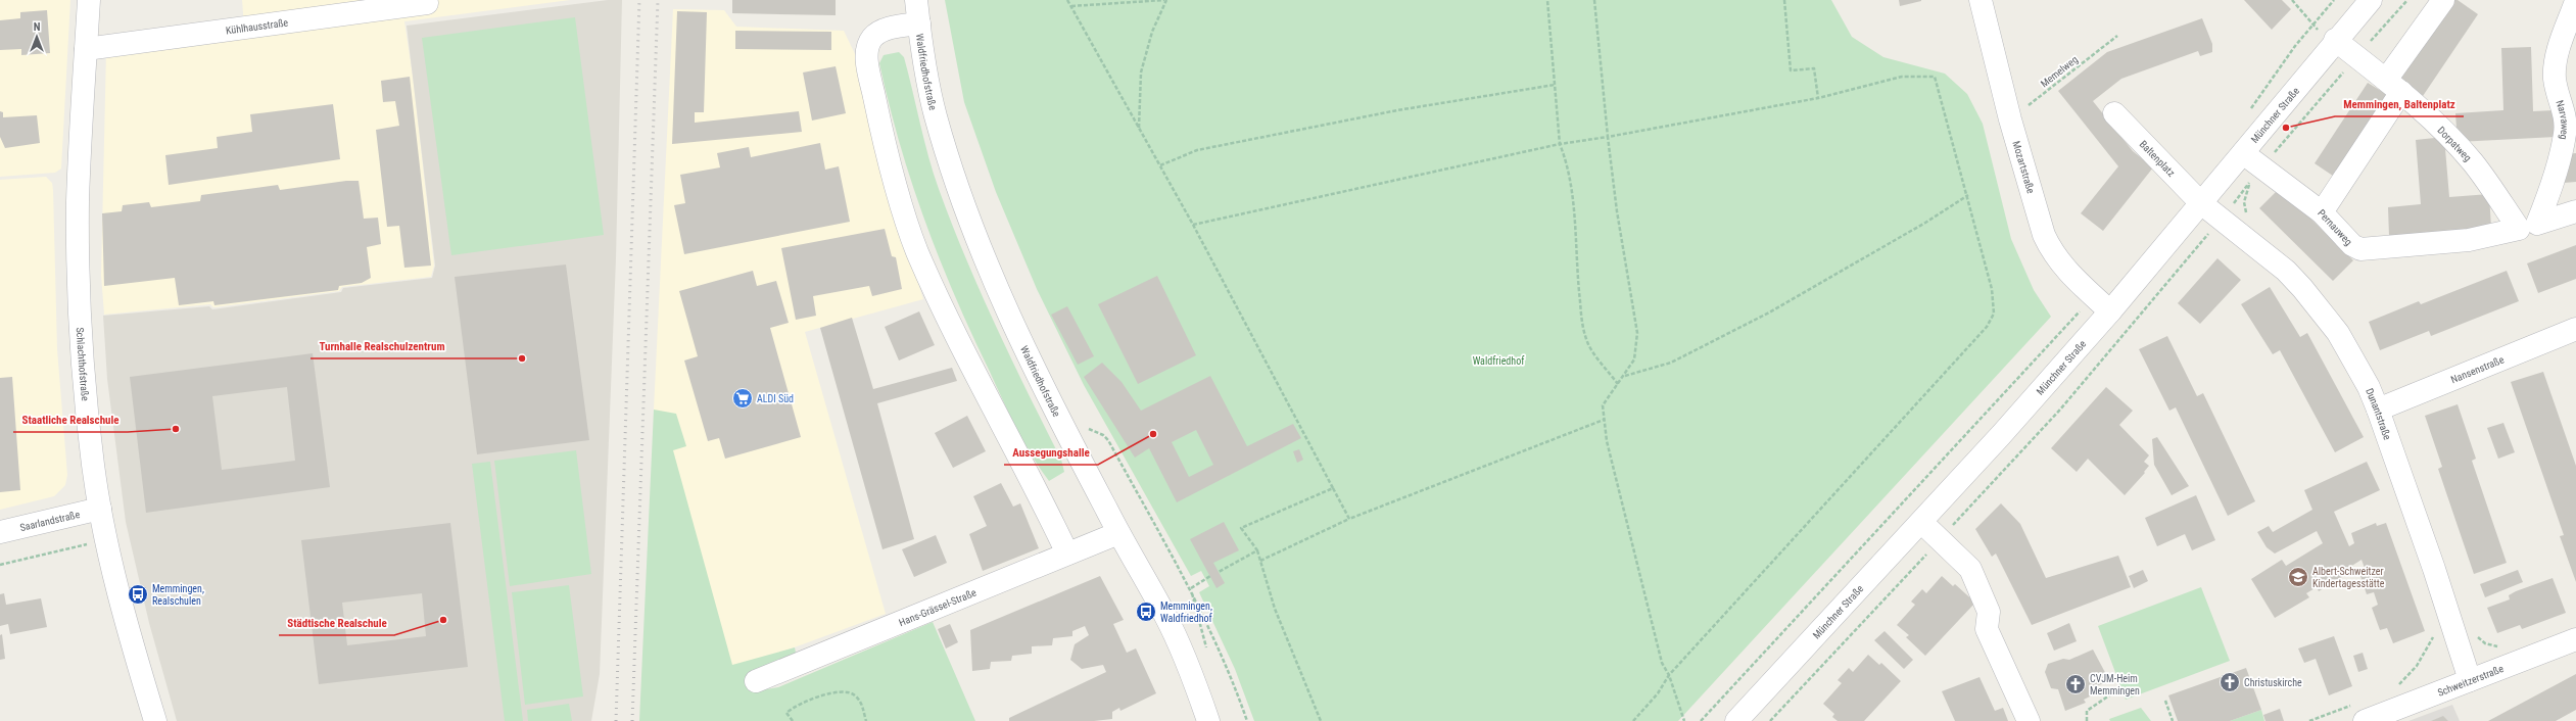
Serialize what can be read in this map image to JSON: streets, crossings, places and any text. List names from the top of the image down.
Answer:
{
  "streets": {
    "street": [
      "Kühlhausstraße",
      "Waldfriedhofstraße",
      "Münchner Straße",
      "Narvaweg",
      "Dorpatweg",
      "Baltenplatz",
      "Mozartstraße",
      "Pernauweg",
      "Schlachthofstraße",
      "Nansenstraße",
      "Dunantstraße",
      "Saarlandstraße",
      "Hans-Grässel-Straße",
      "Schweitzerstraße"
    ],
    "path": ["Memelweg"]
  },
  "crossings": [
    ["Kühlhausstraße", "Schlachthofstraße"],
    ["Waldfriedhofstraße", "Hans-Grässel-Straße"],
    ["Memelweg", "Mozartstraße"],
    ["Münchner Straße", "Dorpatweg"],
    ["Münchner Straße", "Baltenplatz"],
    ["Münchner Straße", "Mozartstraße"],
    ["Münchner Straße", "Pernauweg"],
    ["Münchner Straße", "Dunantstraße"],
    ["Narvaweg", "Dorpatweg"],
    ["Narvaweg", "Pernauweg"],
    ["Dorpatweg", "Pernauweg"],
    ["Baltenplatz", "Dunantstraße"],
    ["Schlachthofstraße", "Saarlandstraße"],
    ["Nansenstraße", "Dunantstraße"],
    ["Dunantstraße", "Schweitzerstraße"]
  ],
  "parks": ["Waldfriedhof"],
  "places": {
    "other": [
      "Memmingen, Baltenplatz",
      "Turnhalle Realschulzentrum",
      "Staatliche Realschule",
      "Aussegungshalle",
      "Städtische Realschule"
    ],
    "supermarket": ["ALDI Süd"],
    "school or university": ["Albert-Schweitzer Kindertagesstätte"],
    "bus stop": ["Memmingen, Realschulen", "Memmingen, Waldfriedhof"],
    "church": ["Christuskirche", "CVJM-Heim Memmingen"]
  },
  "north": "top"
}
